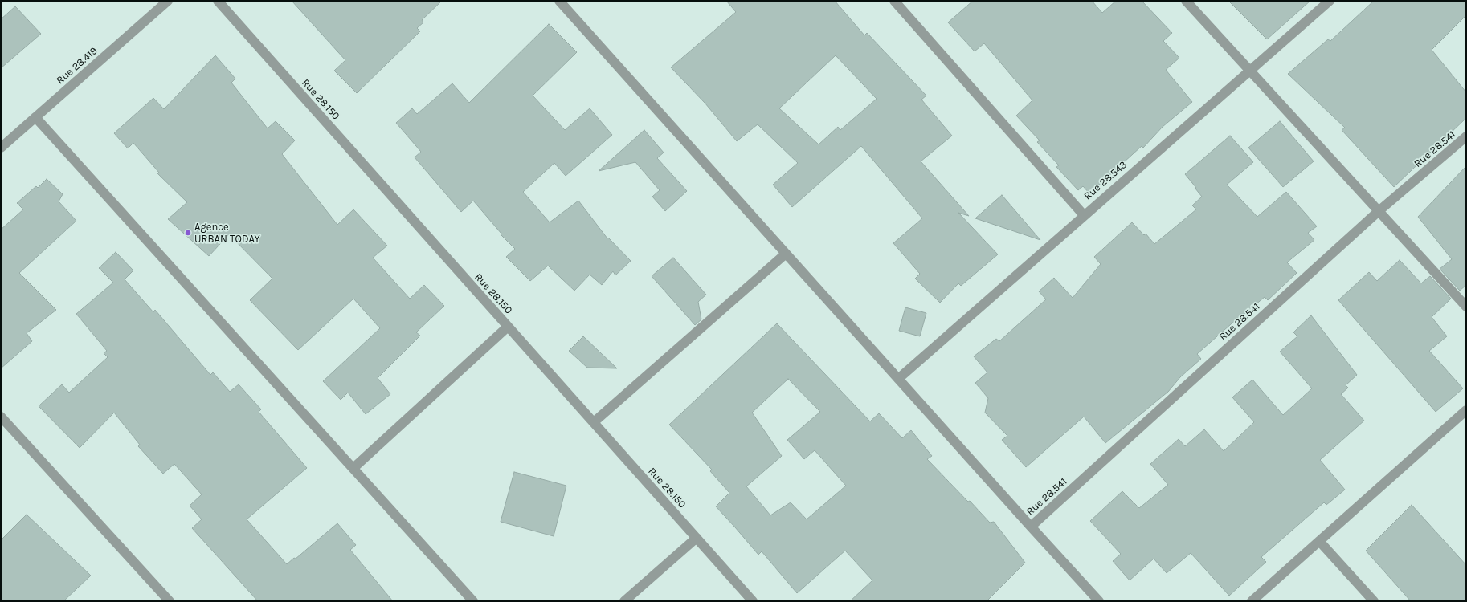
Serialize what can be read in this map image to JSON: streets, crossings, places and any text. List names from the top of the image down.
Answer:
{
  "streets": {
    "street": [
      "Rue 28.419",
      "Rue 28.150",
      "Rue 28.541",
      "Rue 28.543"
    ]
  },
  "places": ["Agence URBAN TODAY"]
}
